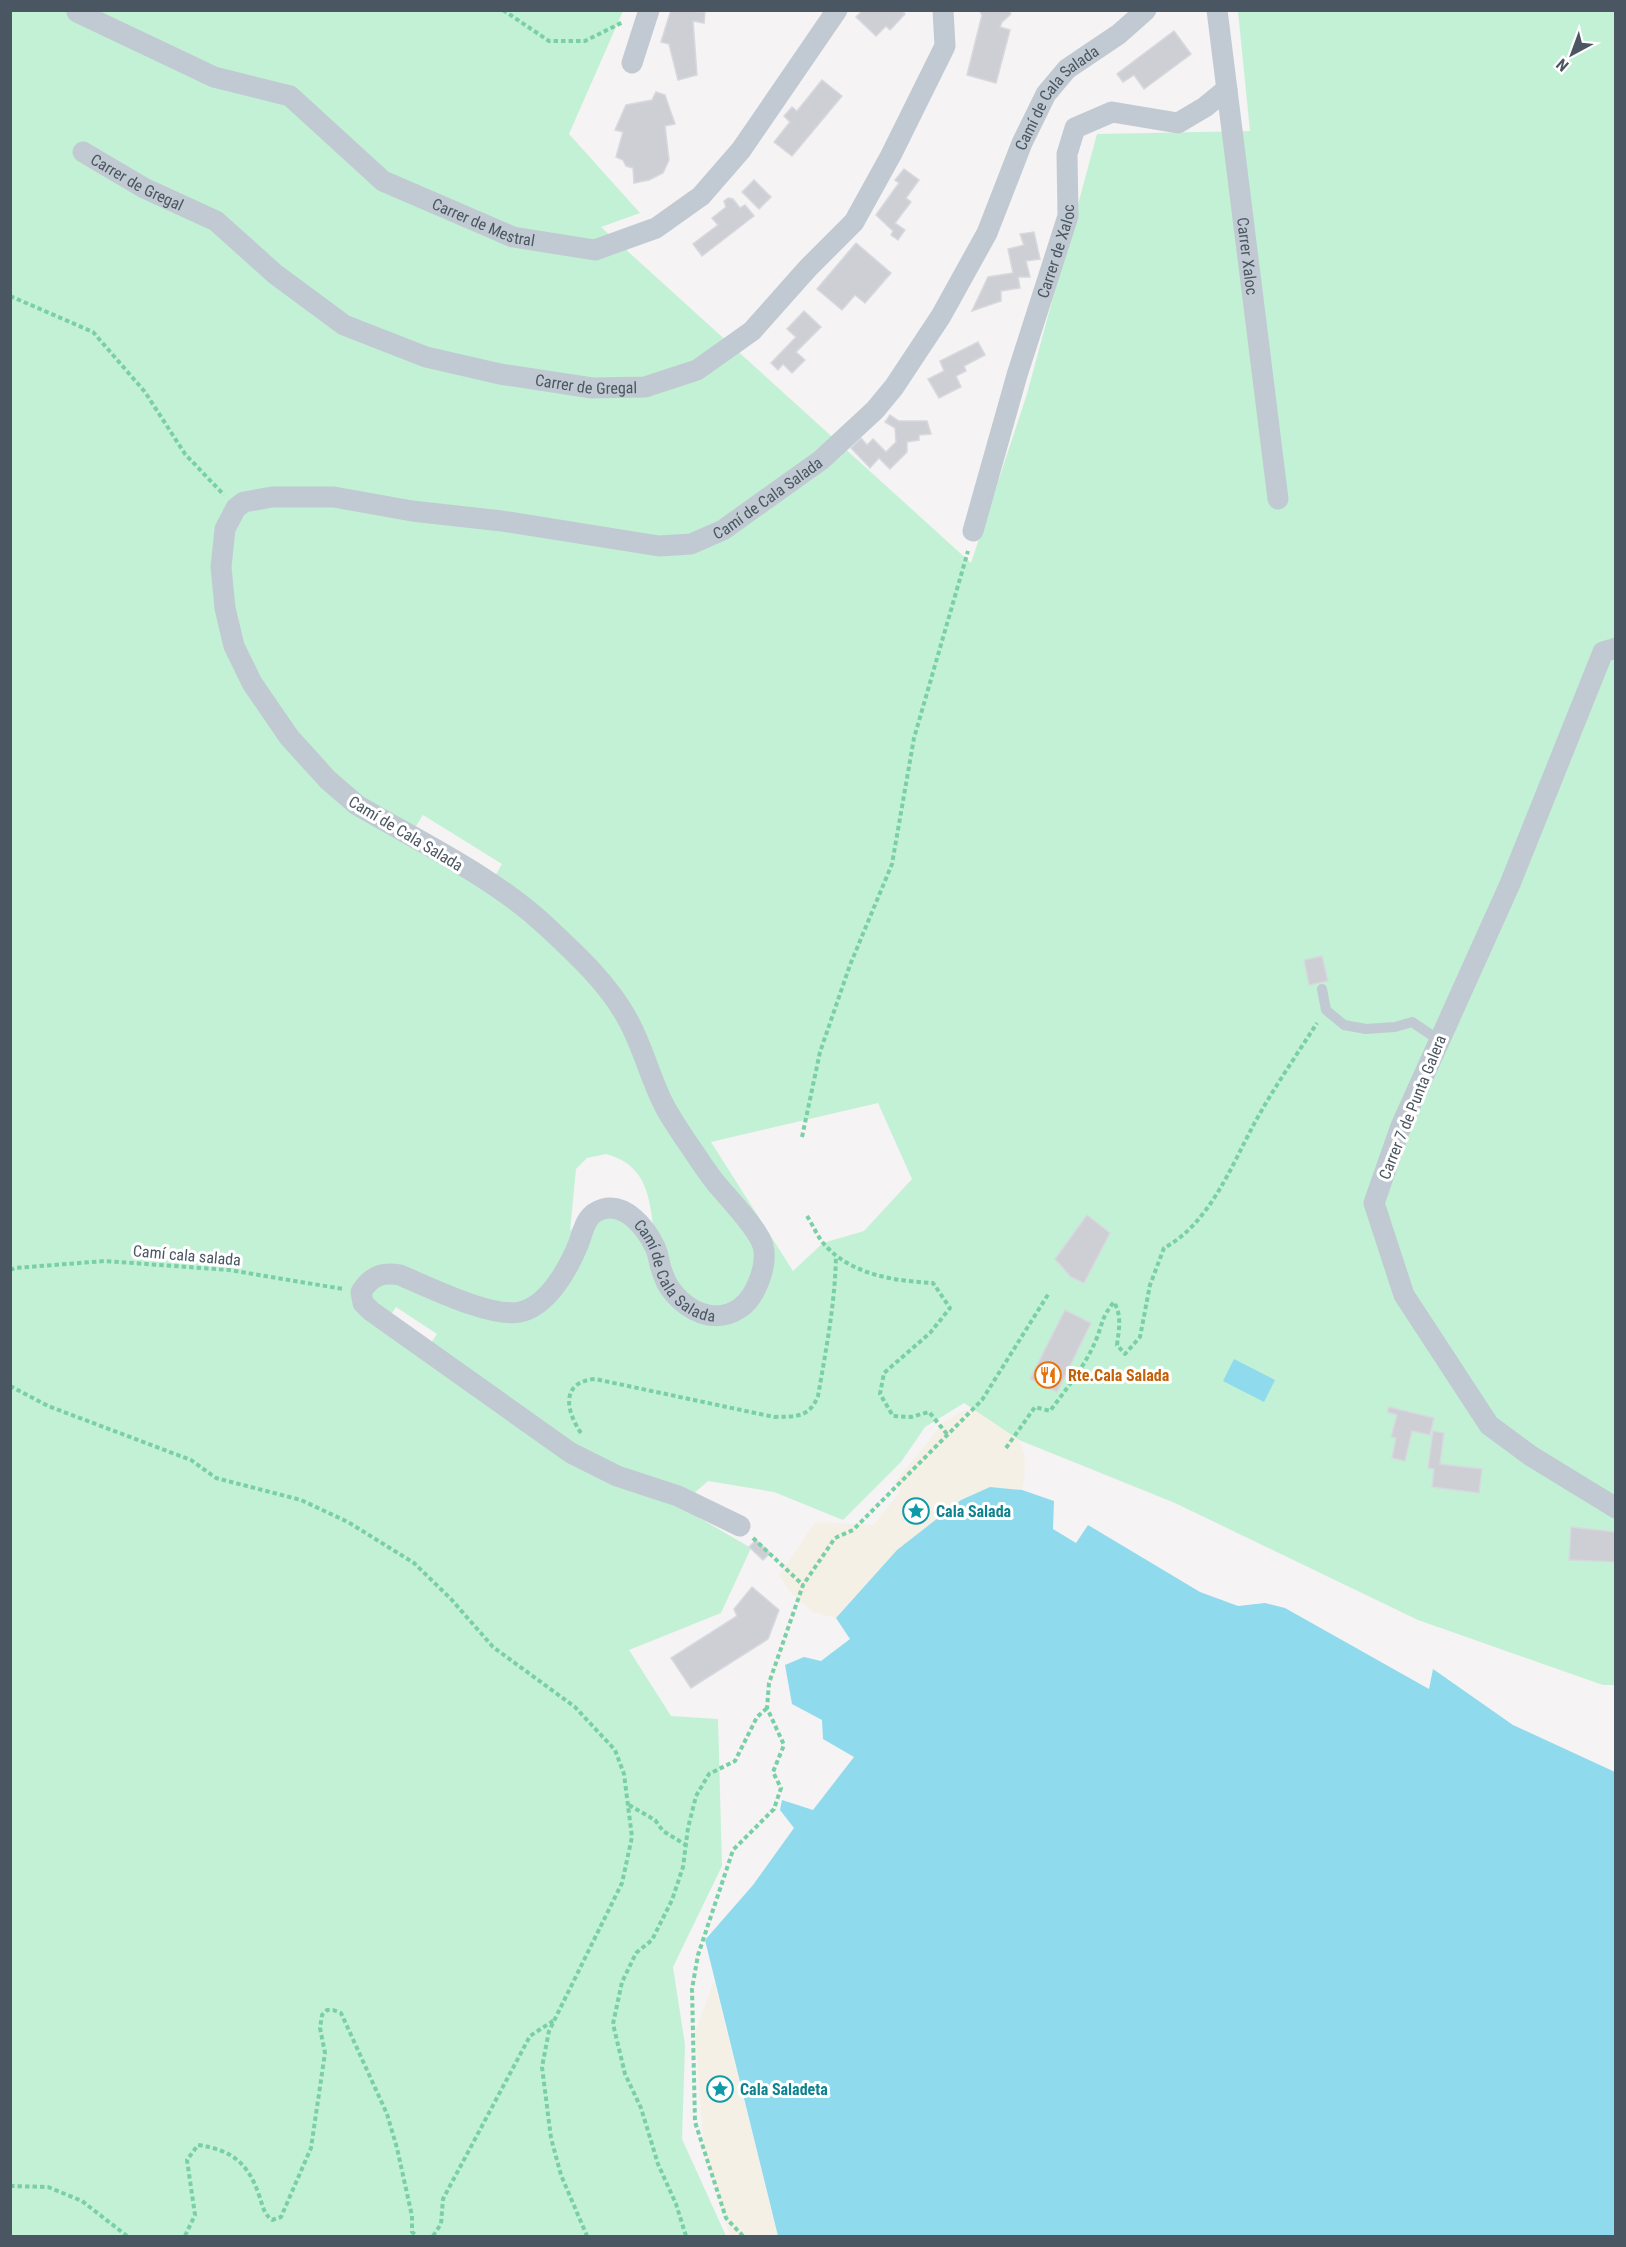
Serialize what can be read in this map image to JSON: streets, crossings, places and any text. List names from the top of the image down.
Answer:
{
  "streets": {
    "street": [
      "Camí de Cala Salada",
      "Carrer de Gregal",
      "Carrer de Mestral",
      "Carrer de Xaloc",
      "Carrer Xaloc",
      "Carrer 7 de Punta Galera"
    ],
    "path": ["Camí cala salada"]
  },
  "crossings": [
    ["Camí de Cala Salada", "Camí cala salada"],
    ["Carrer de Xaloc", "Carrer Xaloc"]
  ],
  "places": {
    "restaurant": ["Rte.Cala Salada"],
    "place": ["Cala Salada", "Cala Saladeta"]
  },
  "north": "bottom left"
}
